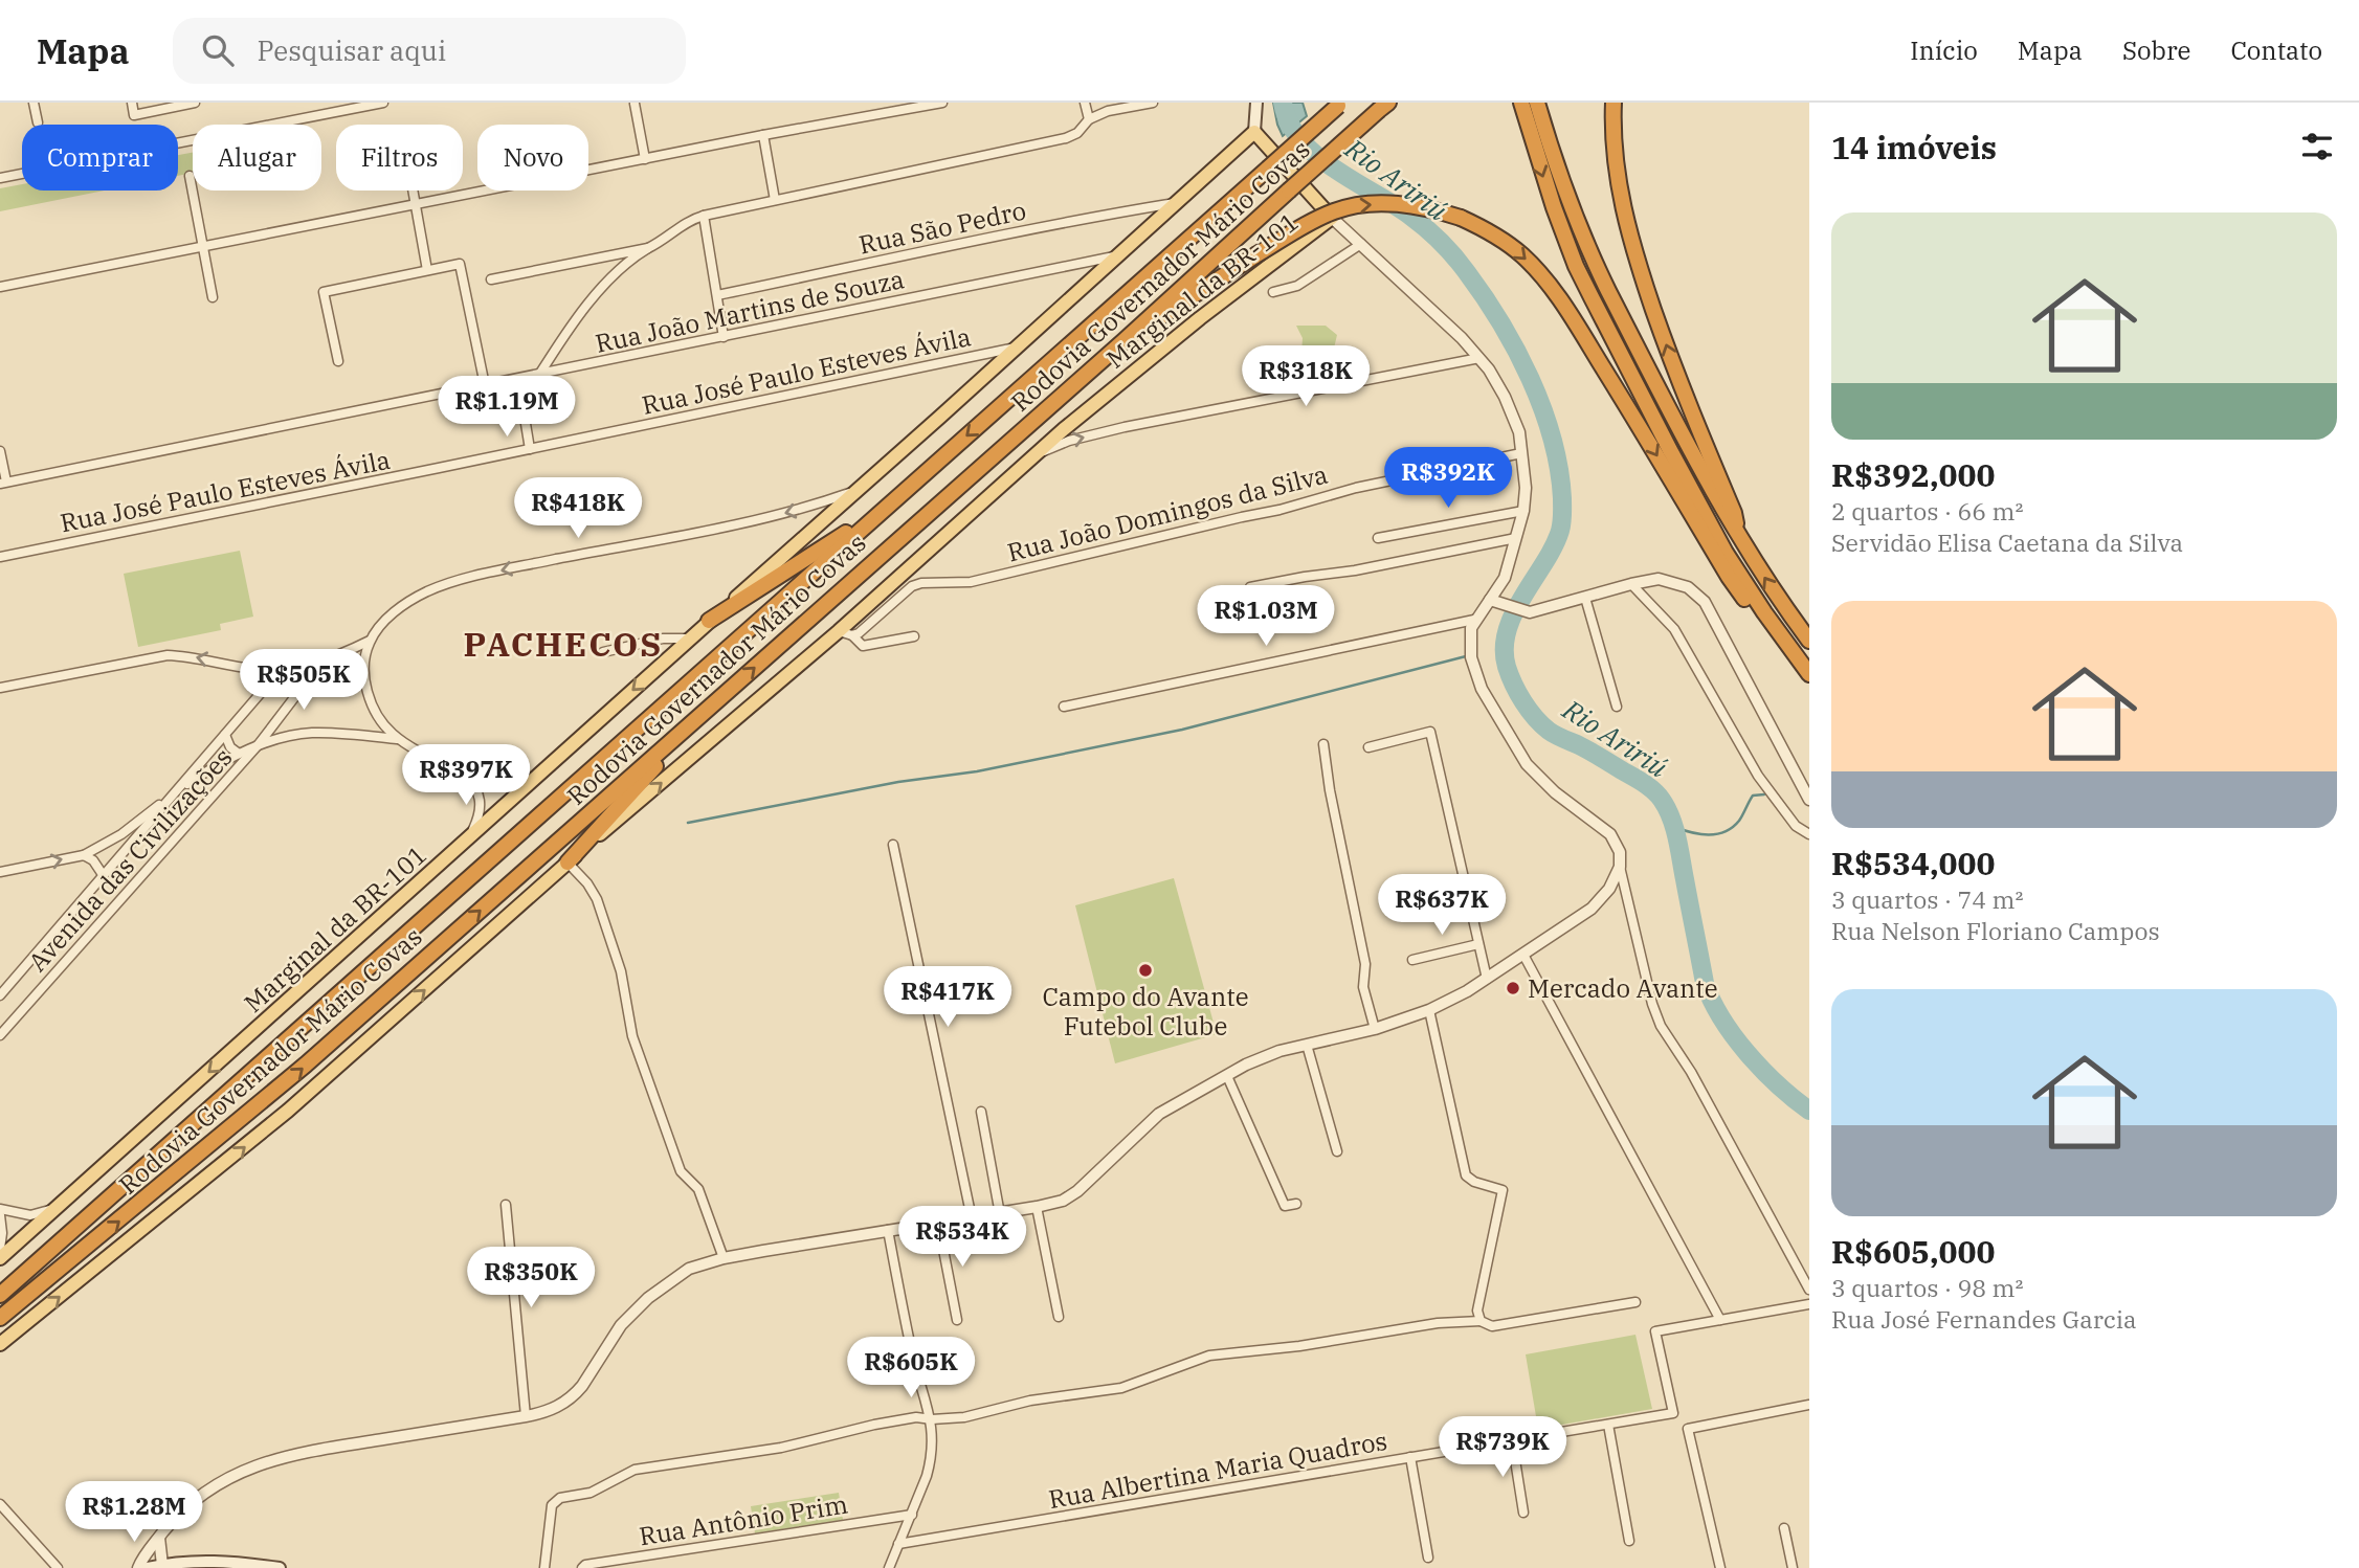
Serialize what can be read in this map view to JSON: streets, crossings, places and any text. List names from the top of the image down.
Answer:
{
  "streets": {
    "highway": ["Rodovia Governador Mário Covas"],
    "main road": ["Marginal da BR-101"],
    "street": [
      "Rua São Pedro",
      "Rua João Martins de Souza",
      "Rua José Paulo Esteves Ávila",
      "Rua João Domingos da Silva",
      "Avenida das Civilizações",
      "Rua Albertina Maria Quadros",
      "Rua Antônio Prim"
    ]
  },
  "crossings": [
    ["Rua São Pedro", "Marginal da BR-101"],
    ["Marginal da BR-101", "Rua João Martins de Souza"],
    ["Marginal da BR-101", "Rua José Paulo Esteves Ávila"],
    ["Marginal da BR-101", "Rua João Domingos da Silva"]
  ],
  "districts": ["PACHECOS"],
  "water": ["Rio Aririú"],
  "places": ["Campo do Avante Futebol Clube", "Mercado Avante"],
  "page": {
    "header": "Mapa",
    "search": "Pesquisar aqui",
    "nav": [
      "Início",
      "Mapa",
      "Sobre",
      "Contato"
    ],
    "heading": "14 imóveis",
    "chip": [
      "Comprar",
      "Alugar",
      "Filtros",
      "Novo"
    ],
    "list": [
      {
        "name": "R$392,000",
        "note": "2 quartos · 66 m² · Servidão Elisa Caetana da Silva"
      },
      {
        "name": "R$534,000",
        "note": "3 quartos · 74 m² · Rua Nelson Floriano Campos"
      },
      {
        "name": "R$605,000",
        "note": "3 quartos · 98 m² · Rua José Fernandes Garcia"
      }
    ],
    "price": [
      "R$318K",
      "R$1.19M",
      "R$392K",
      "R$418K",
      "R$1.03M",
      "R$505K",
      "R$397K",
      "R$637K",
      "R$417K",
      "R$534K",
      "R$350K",
      "R$605K",
      "R$739K",
      "R$1.28M"
    ]
  }
}
